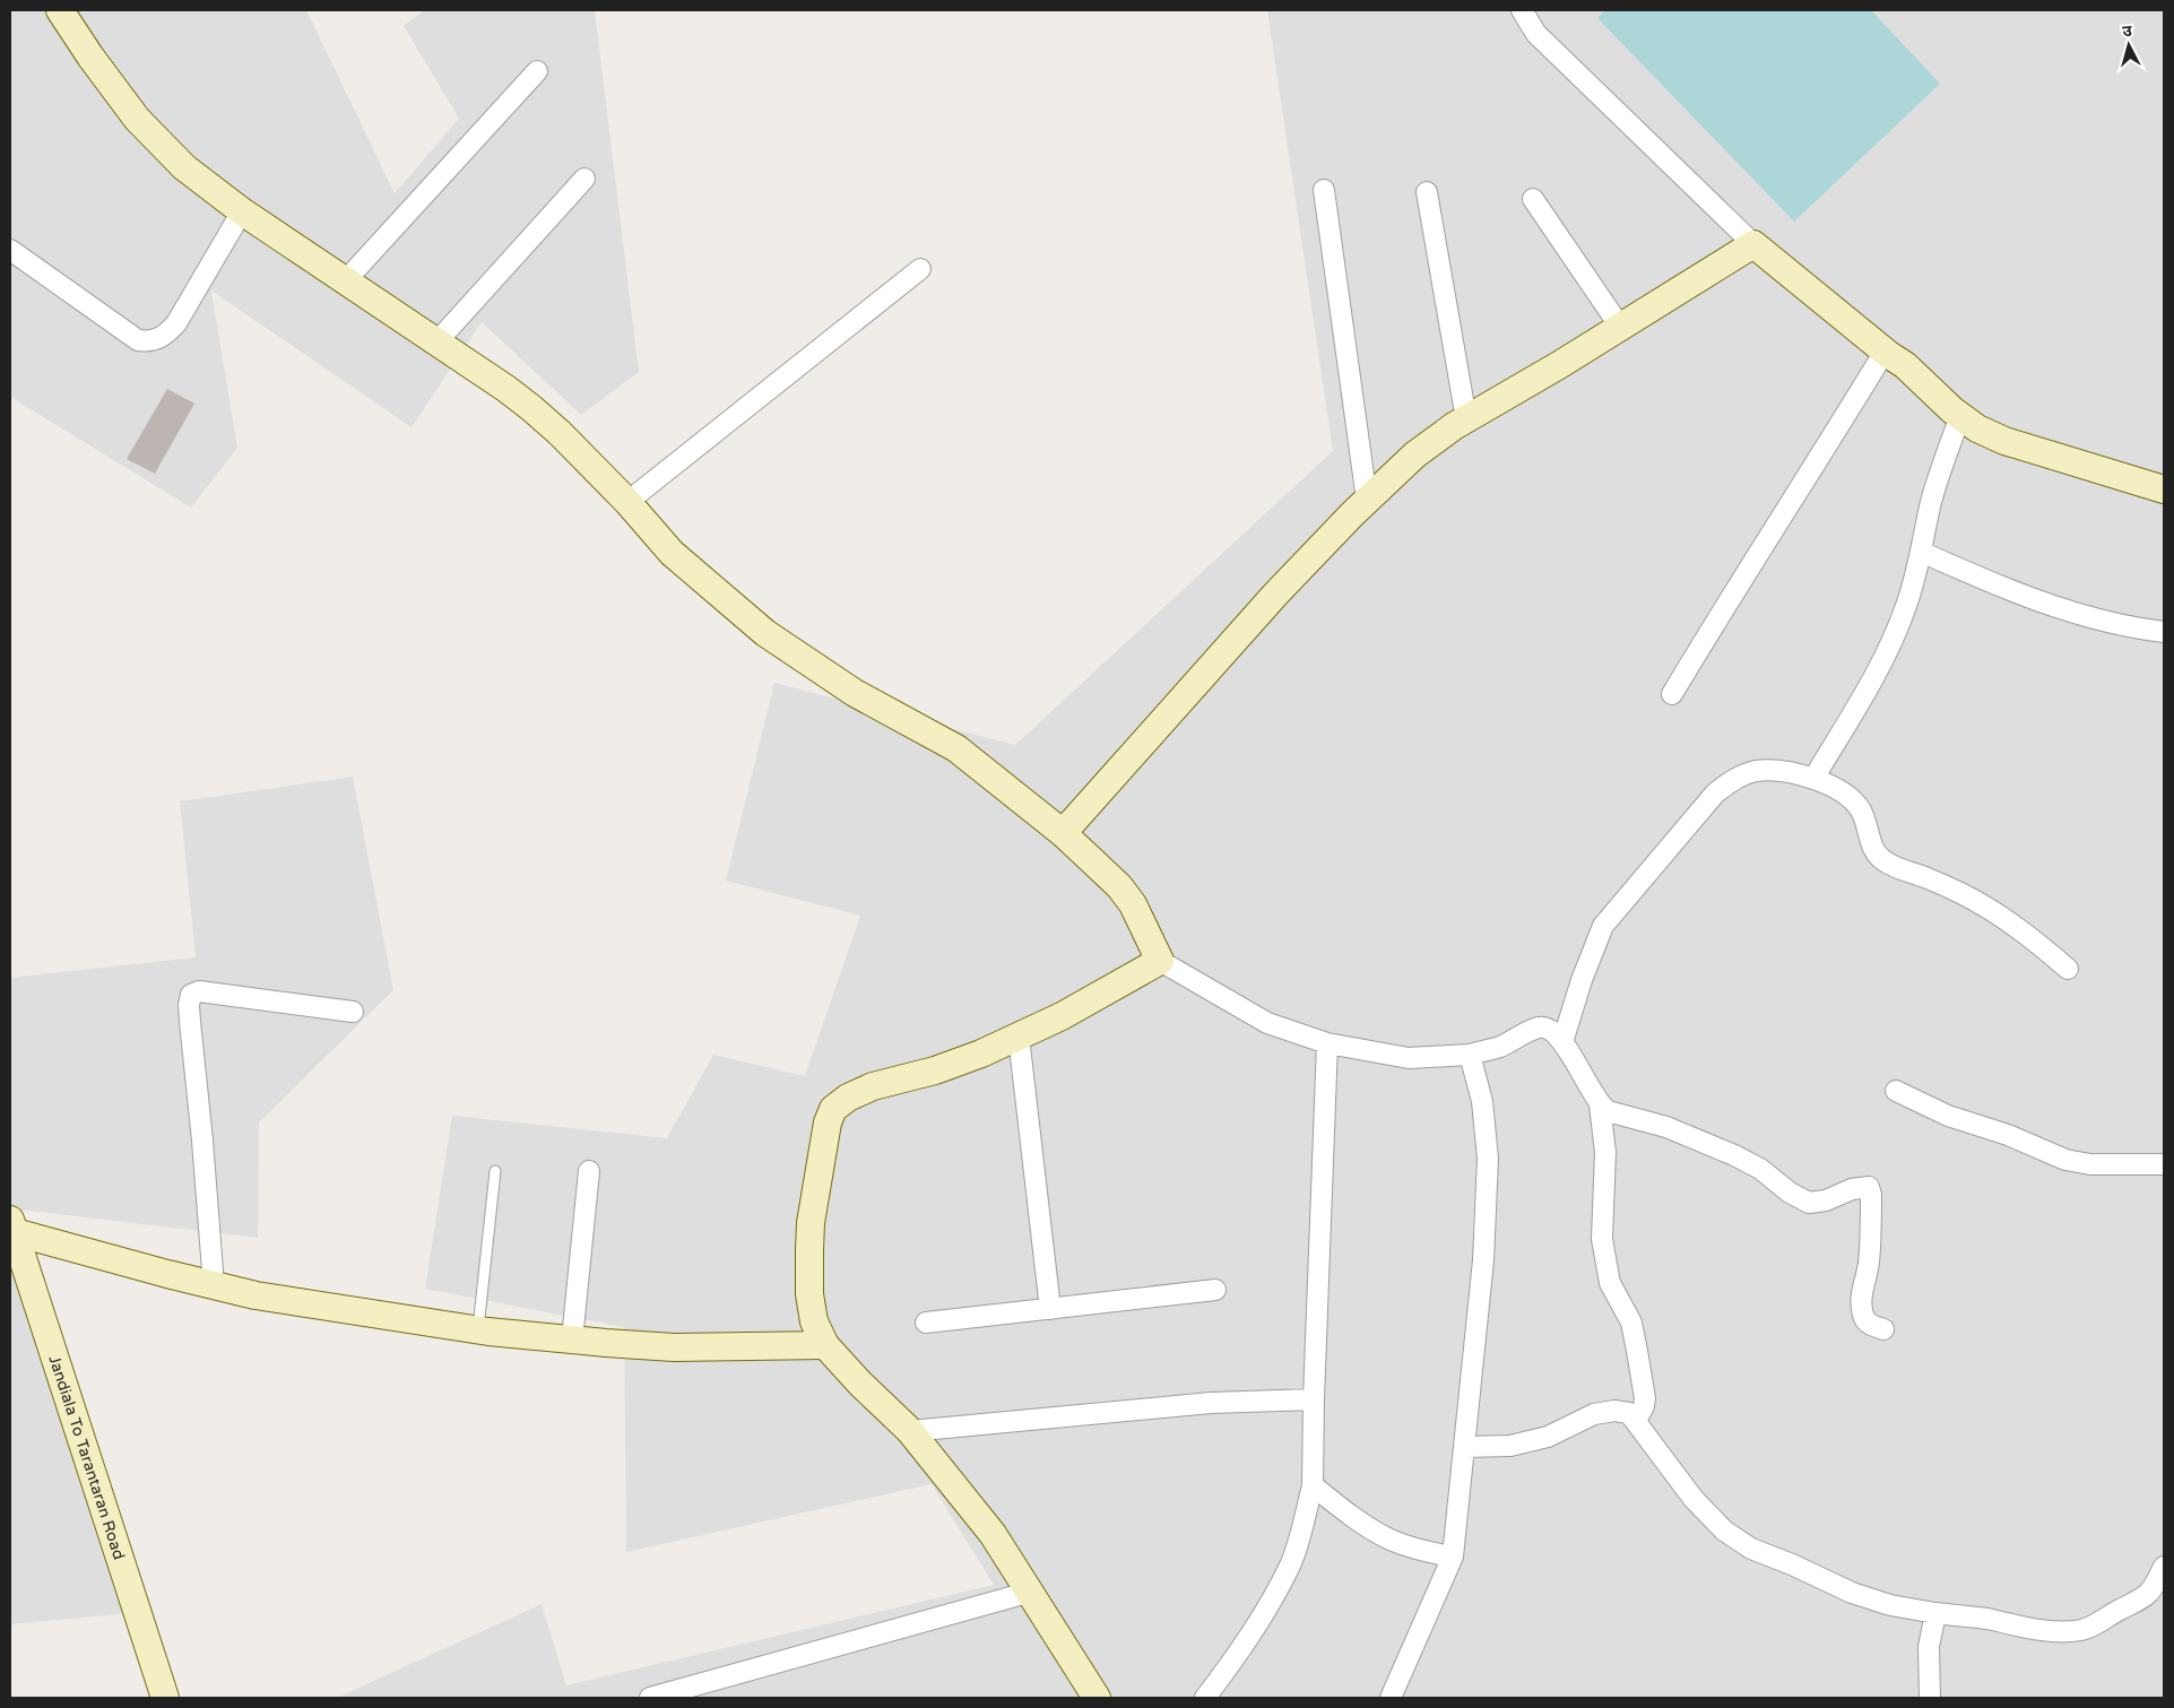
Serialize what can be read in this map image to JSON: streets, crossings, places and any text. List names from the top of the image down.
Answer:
{
  "streets": {
    "street": ["Jandiala To Tarantaran Road"]
  },
  "north": "top"
}
